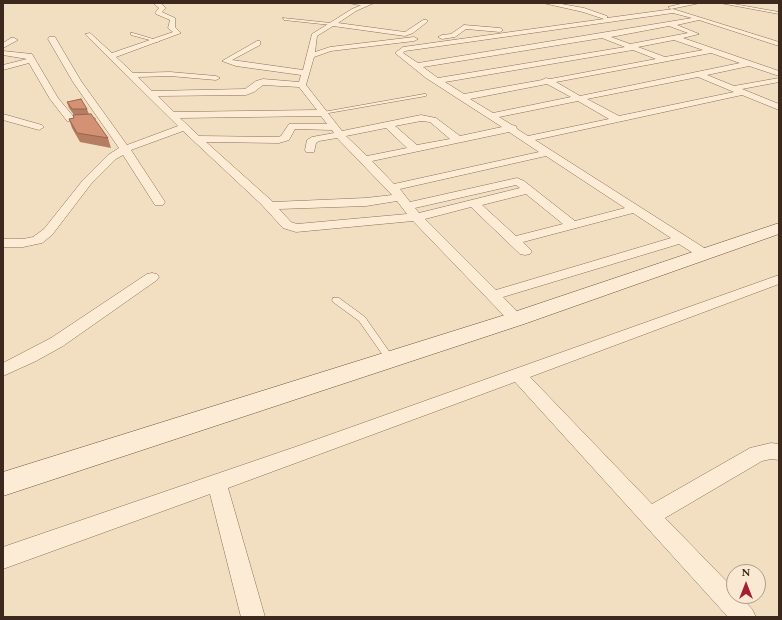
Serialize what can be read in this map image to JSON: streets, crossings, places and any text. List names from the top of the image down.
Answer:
{
  "north": "top"
}
